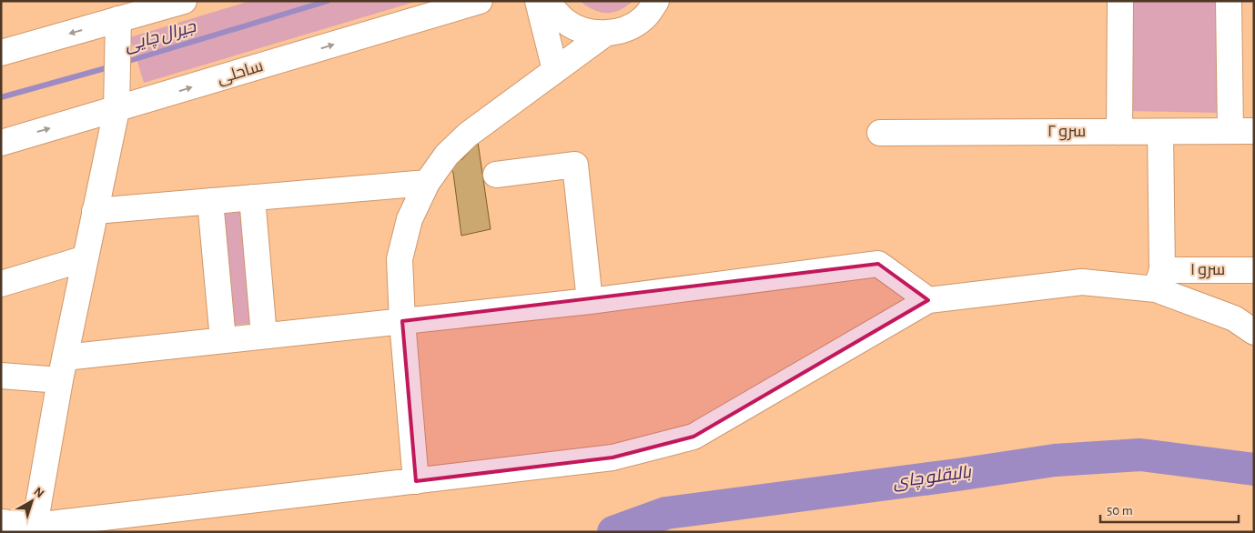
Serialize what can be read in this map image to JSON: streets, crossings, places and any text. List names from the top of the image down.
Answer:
{
  "streets": {
    "street": ["ساحلی", "سرو ۲", "سرو ۱"]
  },
  "water": ["جیرال چایی", "بالیقلو چای"],
  "scale_bar": "50 m",
  "north": "top right"
}
